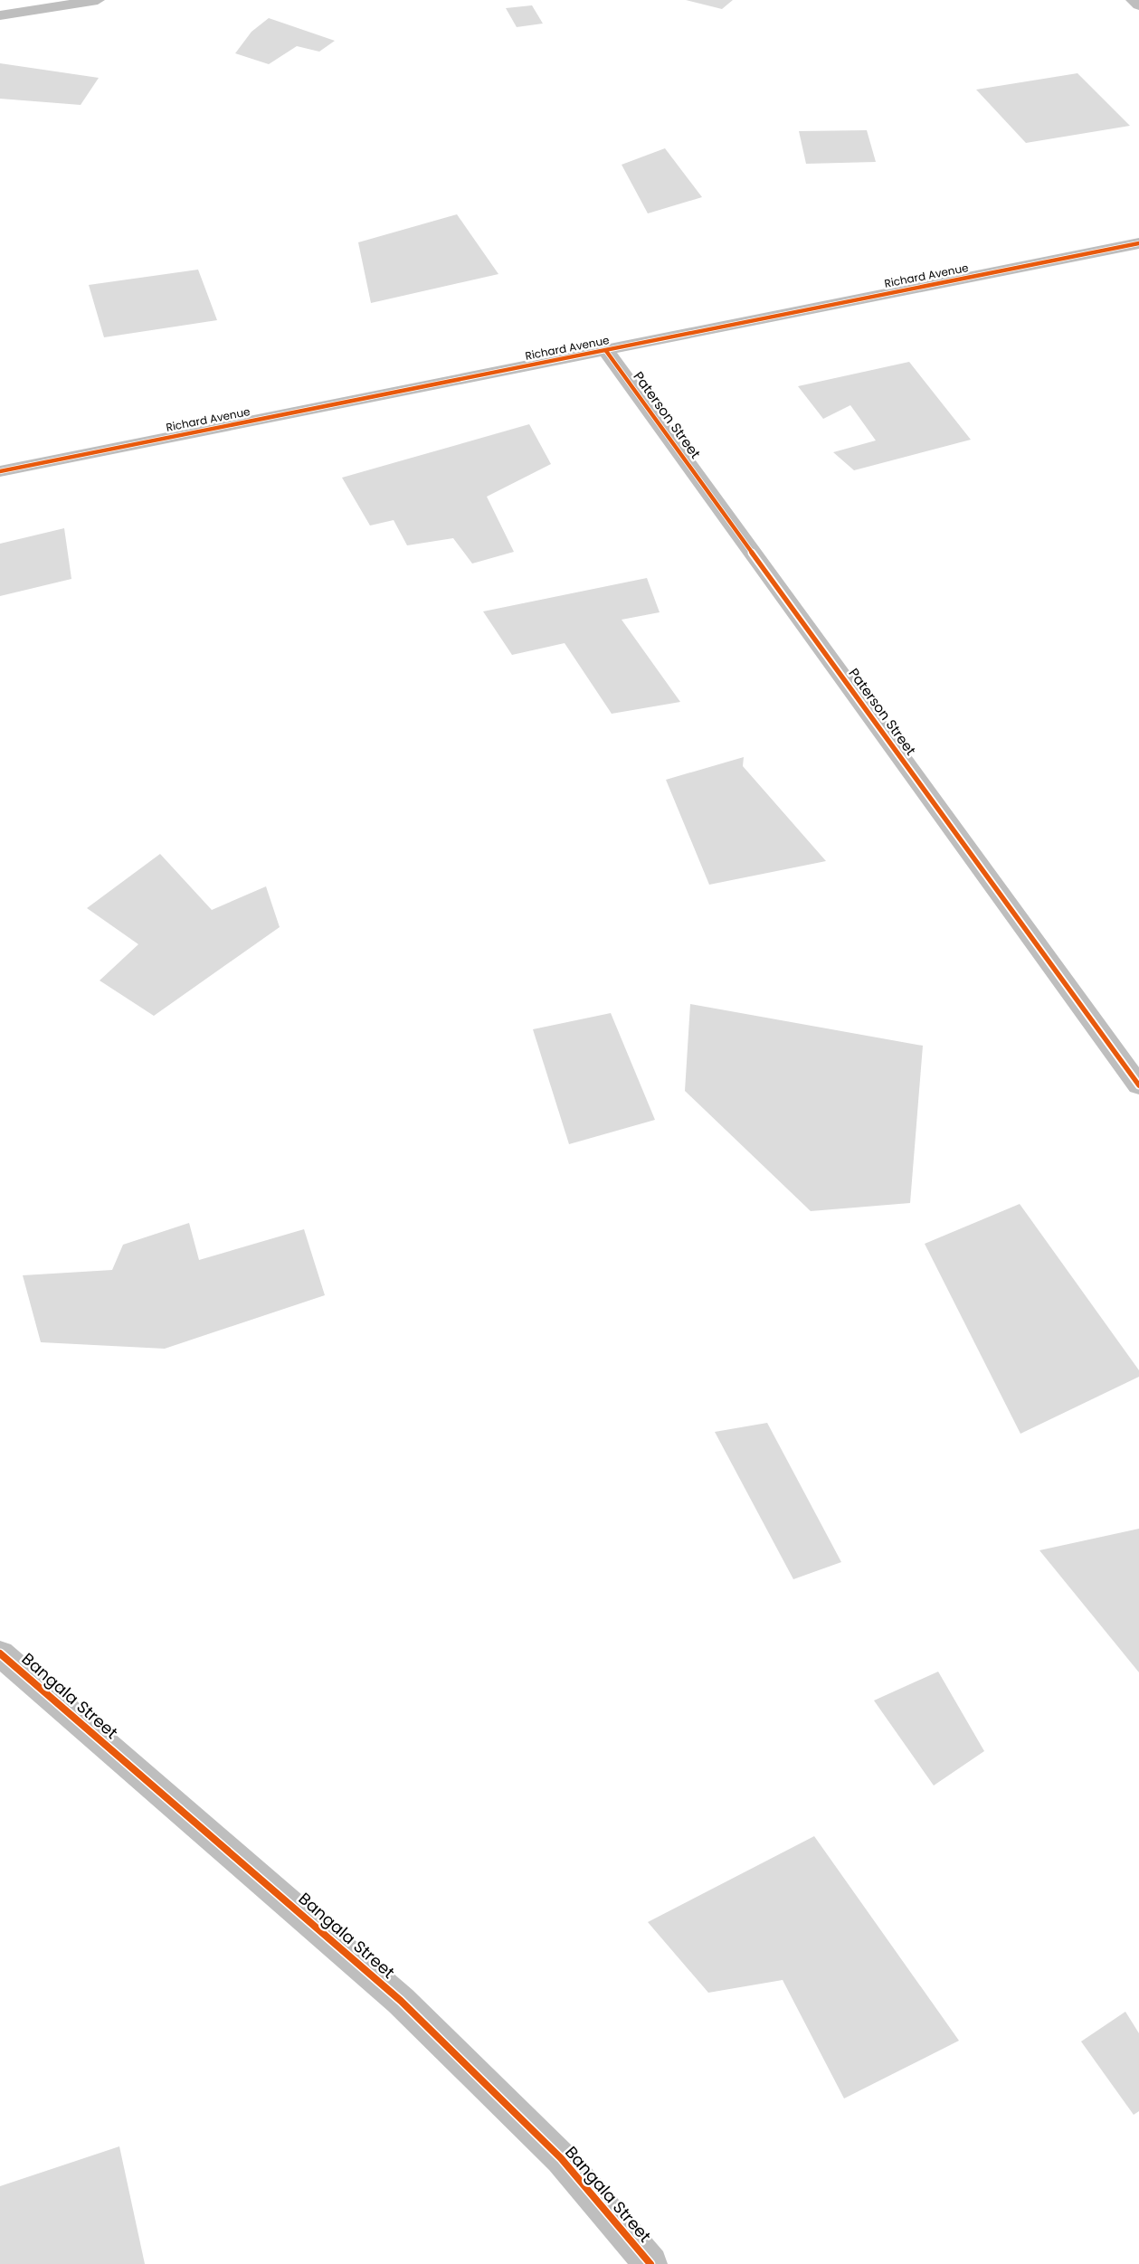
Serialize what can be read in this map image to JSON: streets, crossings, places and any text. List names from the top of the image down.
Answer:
{
  "streets": {
    "street": ["Richard Avenue", "Paterson Street", "Bangala Street"]
  },
  "crossings": [
    ["Richard Avenue", "Paterson Street"]
  ]
}
